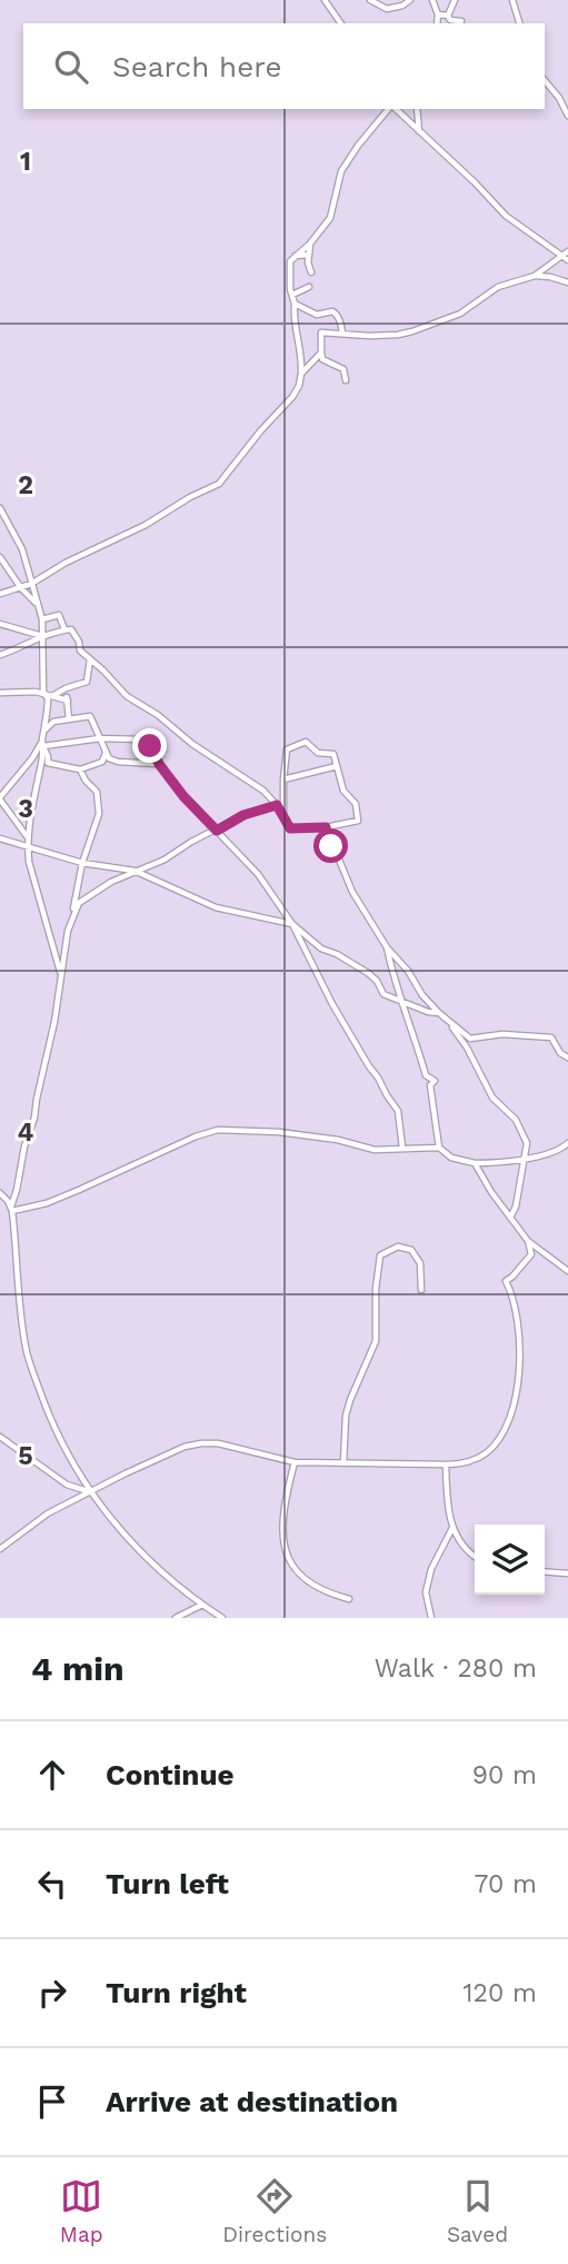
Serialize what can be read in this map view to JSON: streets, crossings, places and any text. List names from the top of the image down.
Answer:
{
  "page": {
    "search": "Search here",
    "heading": ["4 min", "Walk · 280 m"],
    "list": [
      ["Continue", "90 m"],
      ["Turn left", "70 m"],
      ["Turn right", "120 m"],
      "Arrive at destination"
    ],
    "nav": ["Map", "Directions", "Saved"]
  },
  "grid": {
    "rows": [
      "1",
      "2",
      "3",
      "4",
      "5"
    ]
  }
}
